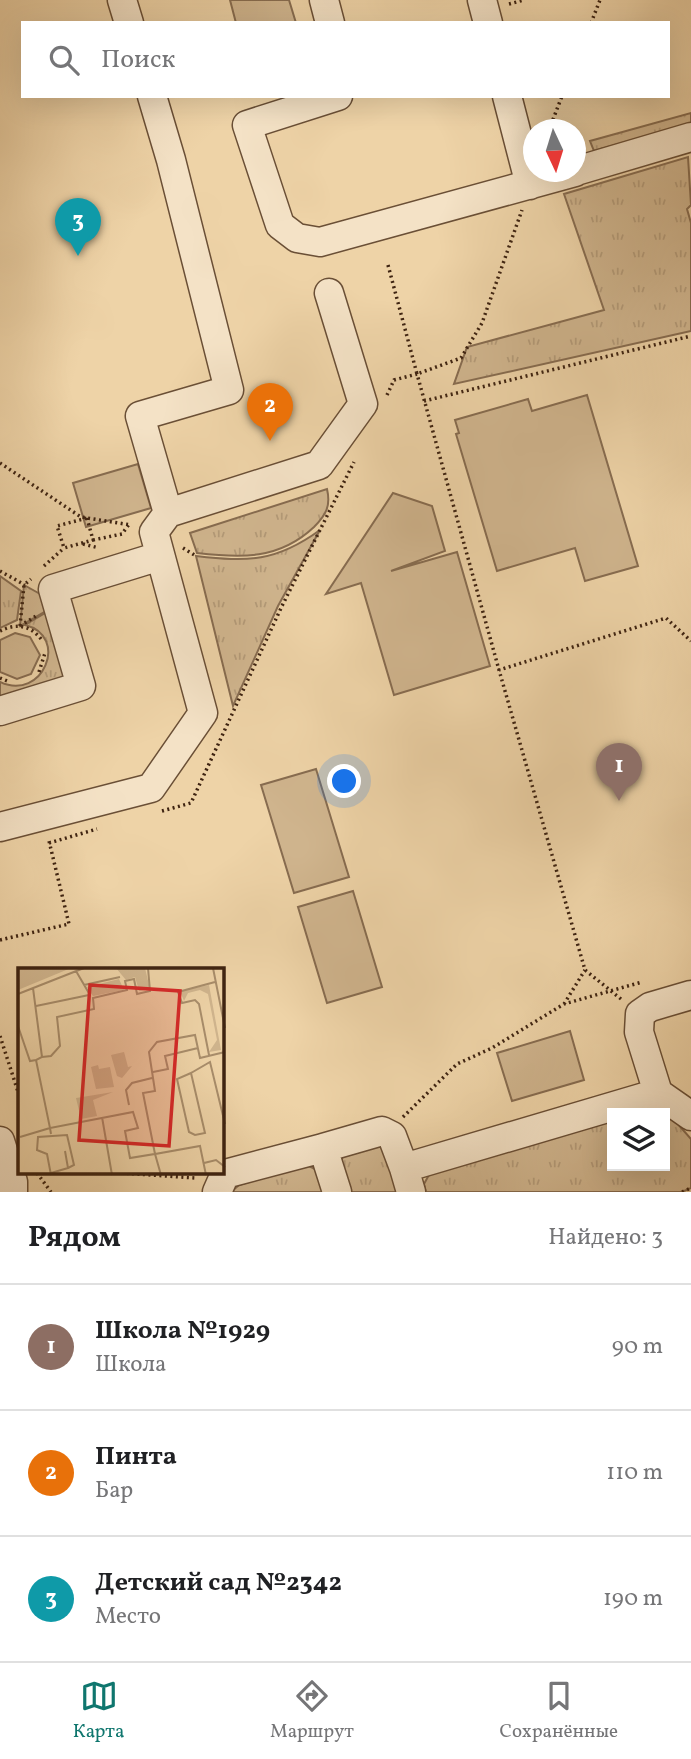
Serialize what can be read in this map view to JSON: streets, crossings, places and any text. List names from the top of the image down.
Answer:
{
  "north": "bottom",
  "page": {
    "search": "Поиск",
    "pins": ["3", "2", "1"],
    "heading": ["Рядом", "Найдено: 3"],
    "list": [
      {
        "mark": "1",
        "name": "Школа №1929",
        "note": "Школа",
        "value": "90 m"
      },
      {
        "mark": "2",
        "name": "Пинта",
        "note": "Бар",
        "value": "110 m"
      },
      {
        "mark": "3",
        "name": "Детский сад №2342",
        "note": "Место",
        "value": "190 m"
      }
    ],
    "nav": ["Карта", "Маршрут", "Сохранённые"]
  }
}
